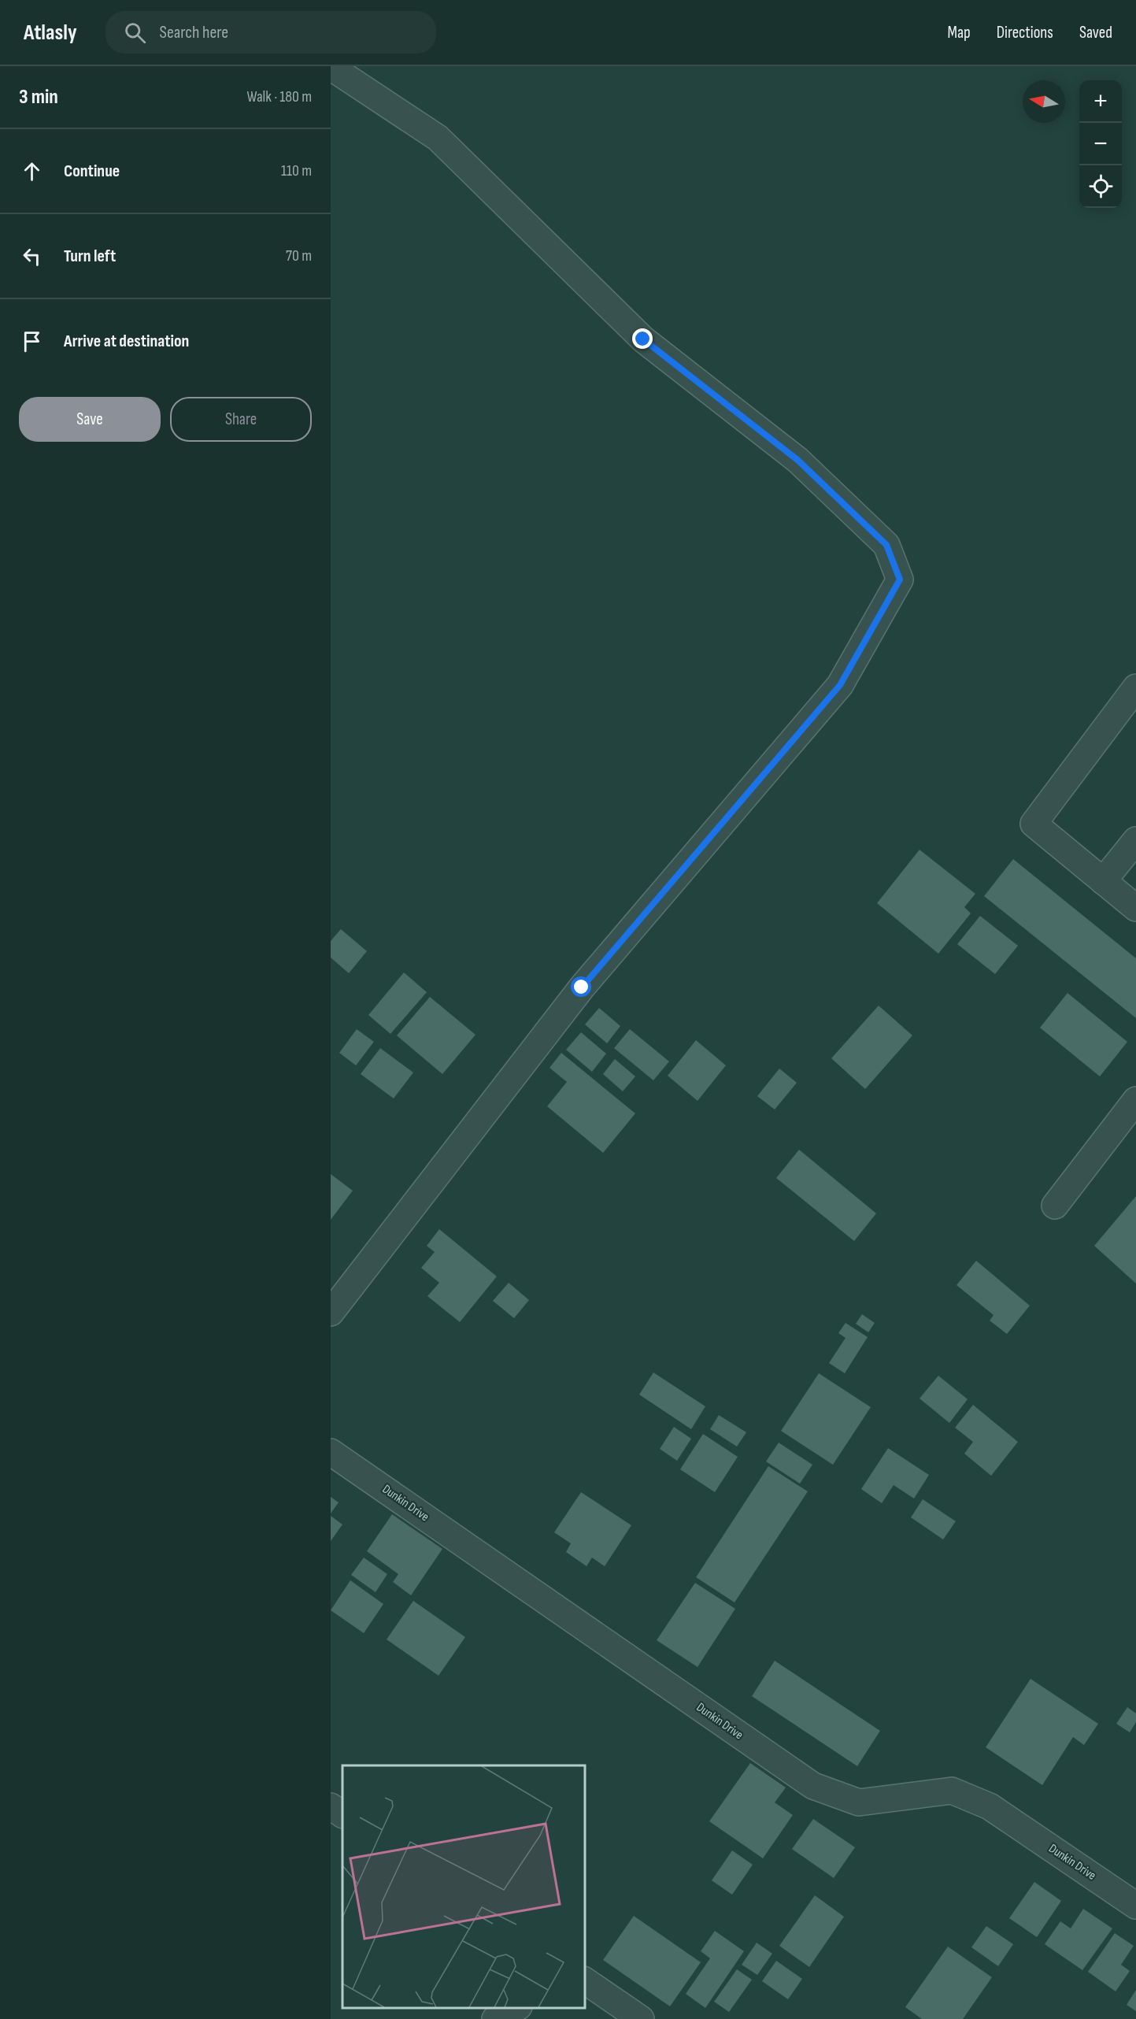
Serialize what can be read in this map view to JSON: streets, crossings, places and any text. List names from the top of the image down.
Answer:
{
  "streets": {
    "street": ["Dunkin Drive"]
  },
  "north": "left",
  "page": {
    "header": "Atlasly",
    "search": "Search here",
    "nav": ["Map", "Directions", "Saved"],
    "heading": ["3 min", "Walk · 180 m"],
    "map_buttons": ["+", "−"],
    "list": [
      ["Continue", "110 m"],
      ["Turn left", "70 m"],
      "Arrive at destination"
    ],
    "buttons": ["Save", "Share"]
  }
}
